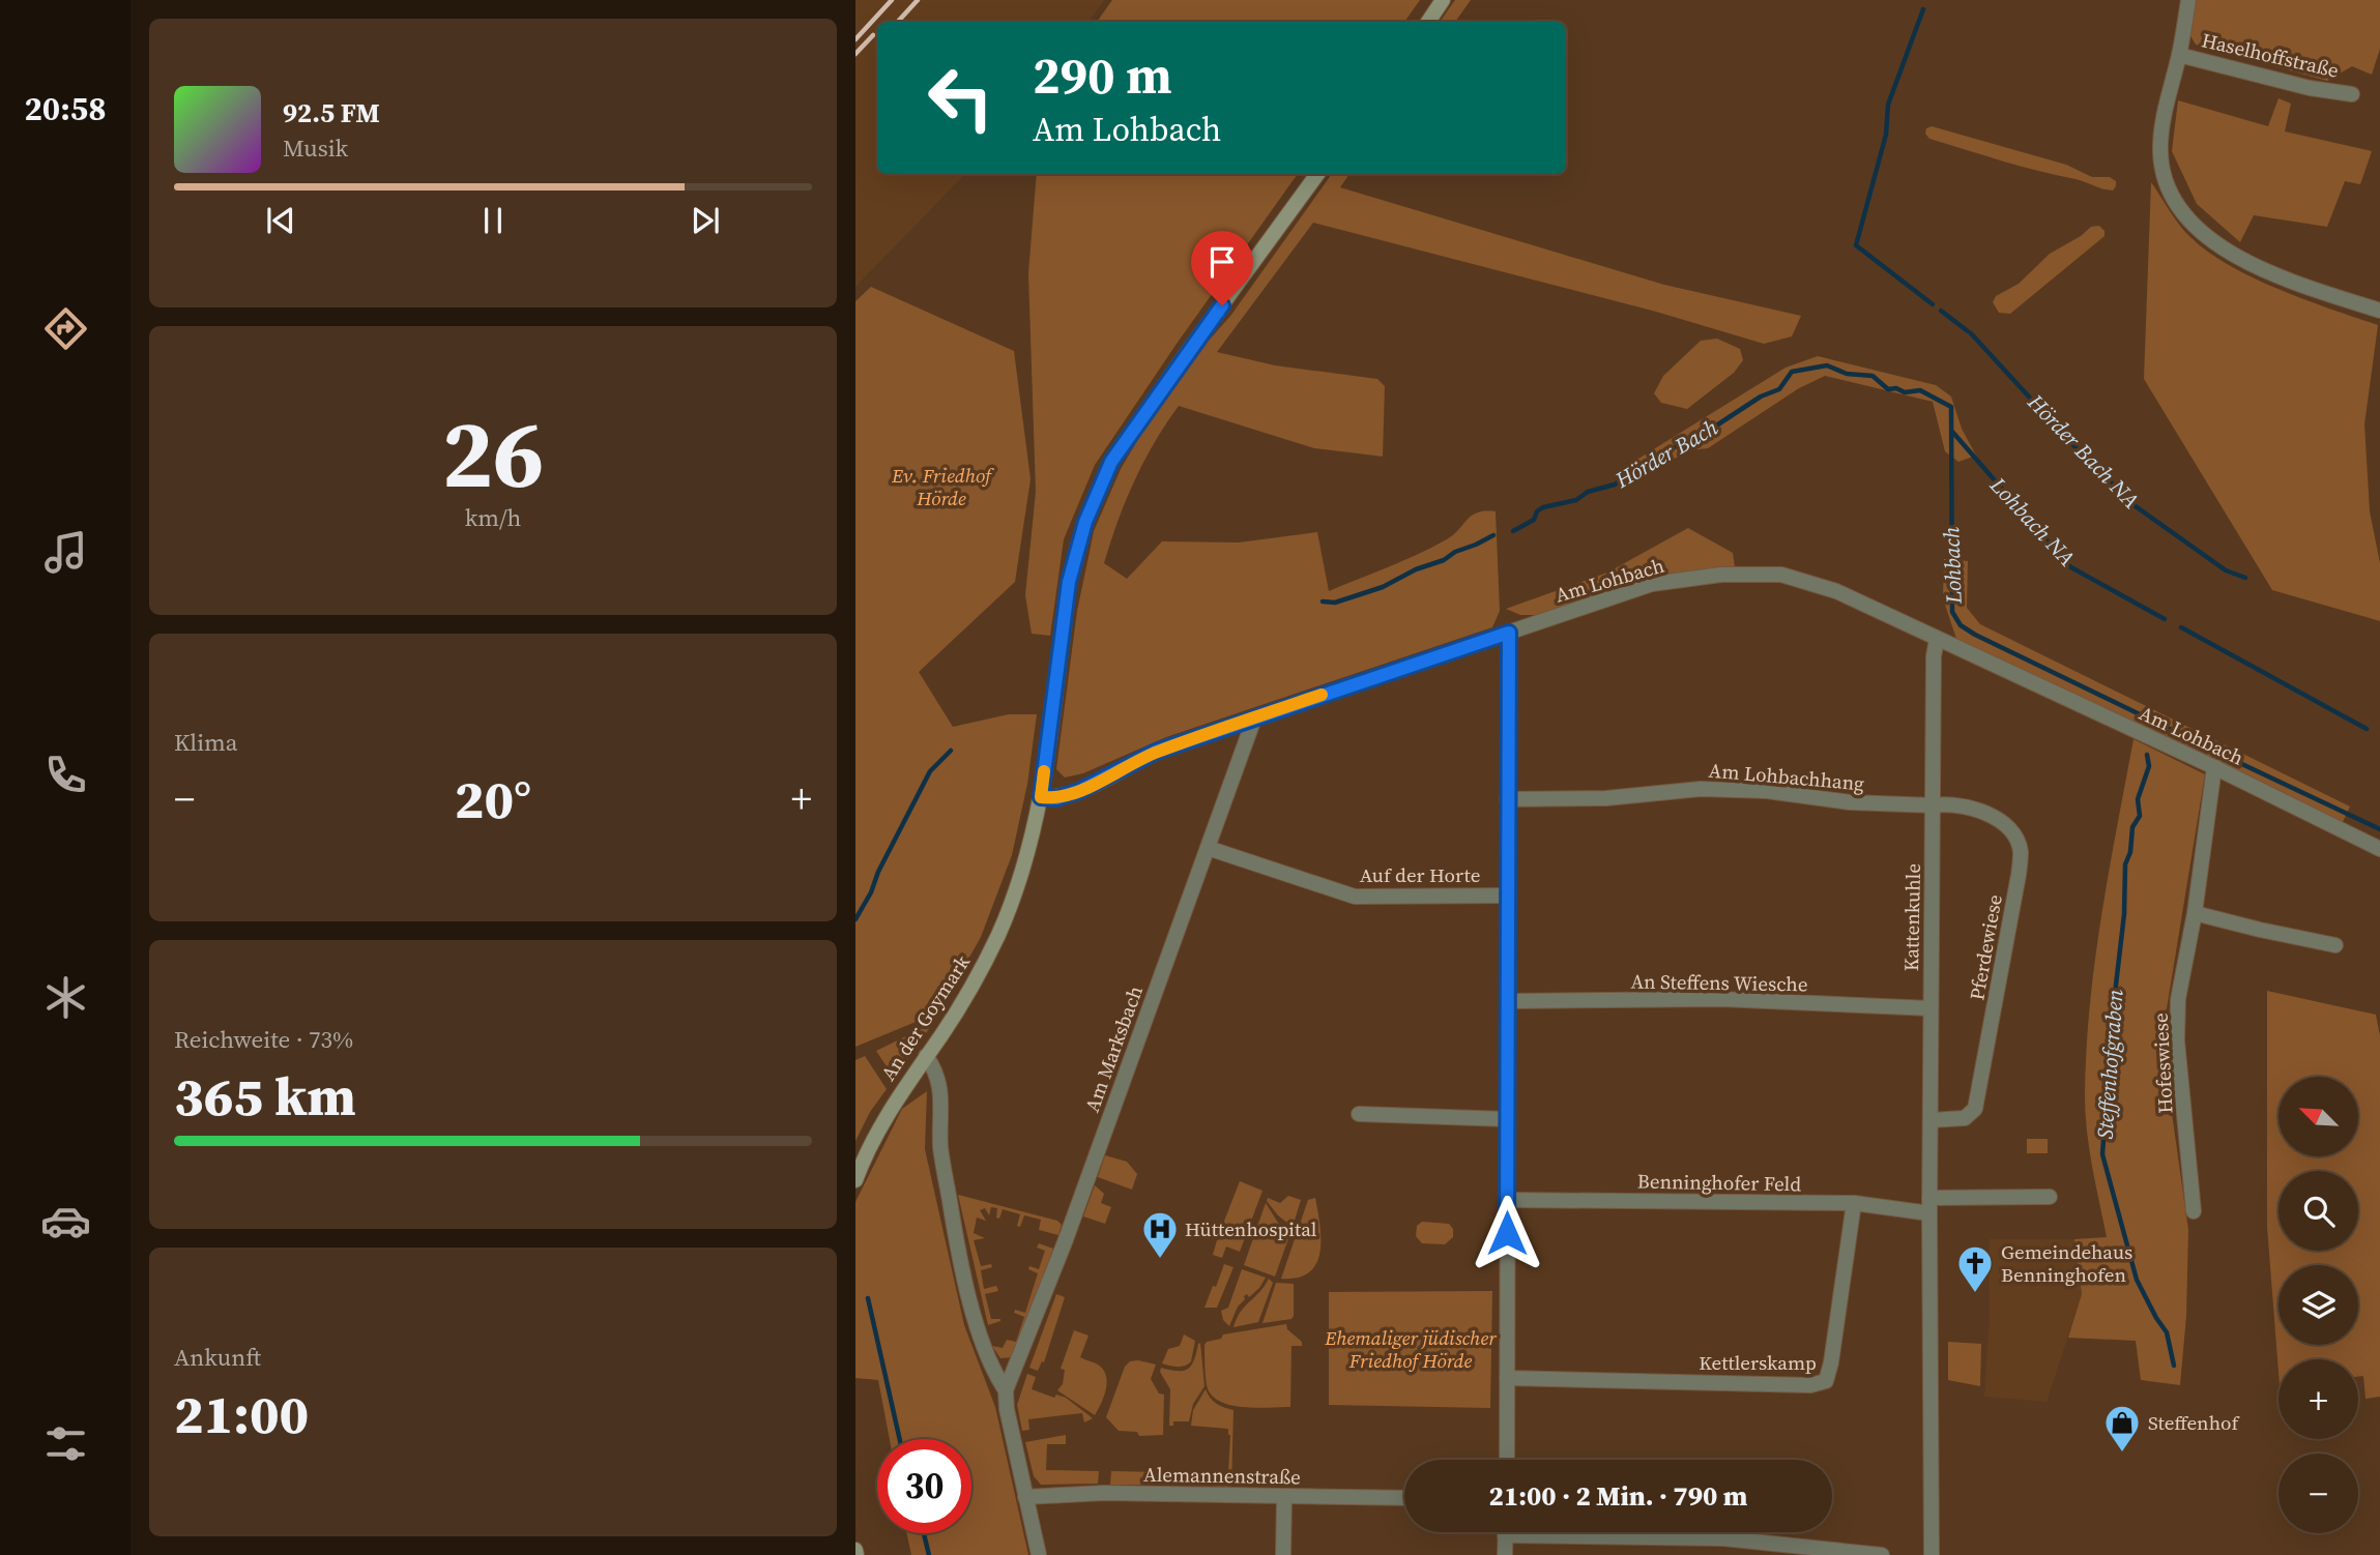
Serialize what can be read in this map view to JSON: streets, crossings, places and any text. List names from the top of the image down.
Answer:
{
  "streets": {
    "main road": ["An der Goymark"],
    "street": [
      "Haselhoffstraße",
      "Am Lohbach",
      "Am Lohbachhang",
      "Auf der Horte",
      "Kattenkuhle",
      "Pferdewiese",
      "An Steffens Wiesche",
      "Am Marksbach",
      "Hofeswiese",
      "Benninghofer Feld",
      "Kettlerskamp",
      "Alemannenstraße"
    ]
  },
  "crossings": [
    ["Am Lohbach", "Kattenkuhle"],
    ["Am Lohbach", "An der Goymark"],
    ["Am Lohbach", "Am Marksbach"],
    ["Am Lohbach", "Hofeswiese"],
    ["Am Lohbachhang", "Kattenkuhle"],
    ["Am Lohbachhang", "Pferdewiese"],
    ["Auf der Horte", "Am Marksbach"],
    ["Kattenkuhle", "Pferdewiese"],
    ["Kattenkuhle", "An Steffens Wiesche"],
    ["Kattenkuhle", "Benninghofer Feld"],
    ["An der Goymark", "Am Marksbach"],
    ["Am Marksbach", "Alemannenstraße"],
    ["Benninghofer Feld", "Kettlerskamp"]
  ],
  "water": [
    "Hörder Bach NA",
    "Hörder Bach",
    "Lohbach NA",
    "Lohbach",
    "Steffenhofgraben"
  ],
  "parks": ["Ev. Friedhof Hörde", "Ehemaliger jüdischer Friedhof Hörde"],
  "places": {
    "hospital": ["Hüttenhospital"],
    "church": ["Gemeindehaus Benninghofen"],
    "shop": ["Steffenhof"]
  },
  "north": "top left",
  "page": {
    "tabs": "20:58",
    "turn": ["290 m", "Am Lohbach"],
    "song": ["92.5 FM", "Musik"],
    "tile": [
      ["26", "km/h"],
      "Klima",
      ["Reichweite · 73%", "365 km"],
      ["Ankunft", "21:00"]
    ],
    "heat": ["−", "20°", "+"],
    "map_buttons": ["+", "−"],
    "limit": "30",
    "trip": "21:00 · 2 Min. · 790 m"
  }
}
